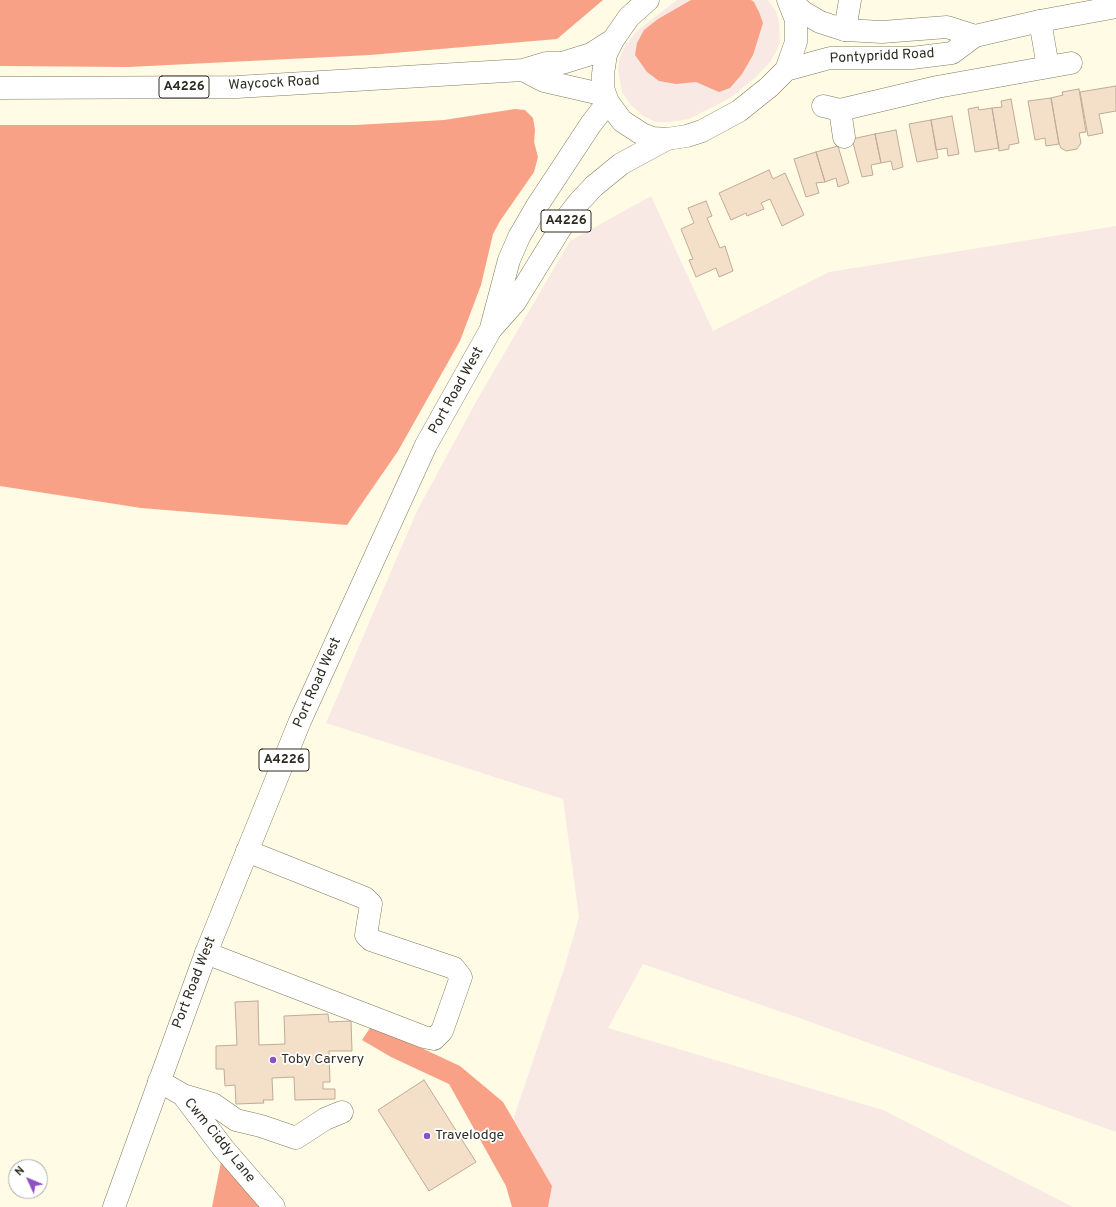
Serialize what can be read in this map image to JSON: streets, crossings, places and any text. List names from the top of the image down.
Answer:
{
  "streets": {
    "main road": [
      "Pontypridd Road",
      "Waycock Road",
      "A4226",
      "Port Road West",
      "Cwm Ciddy Lane"
    ]
  },
  "crossings": [
    ["Port Road West", "Cwm Ciddy Lane"]
  ],
  "places": ["Toby Carvery", "Travelodge"],
  "north": "top left"
}
